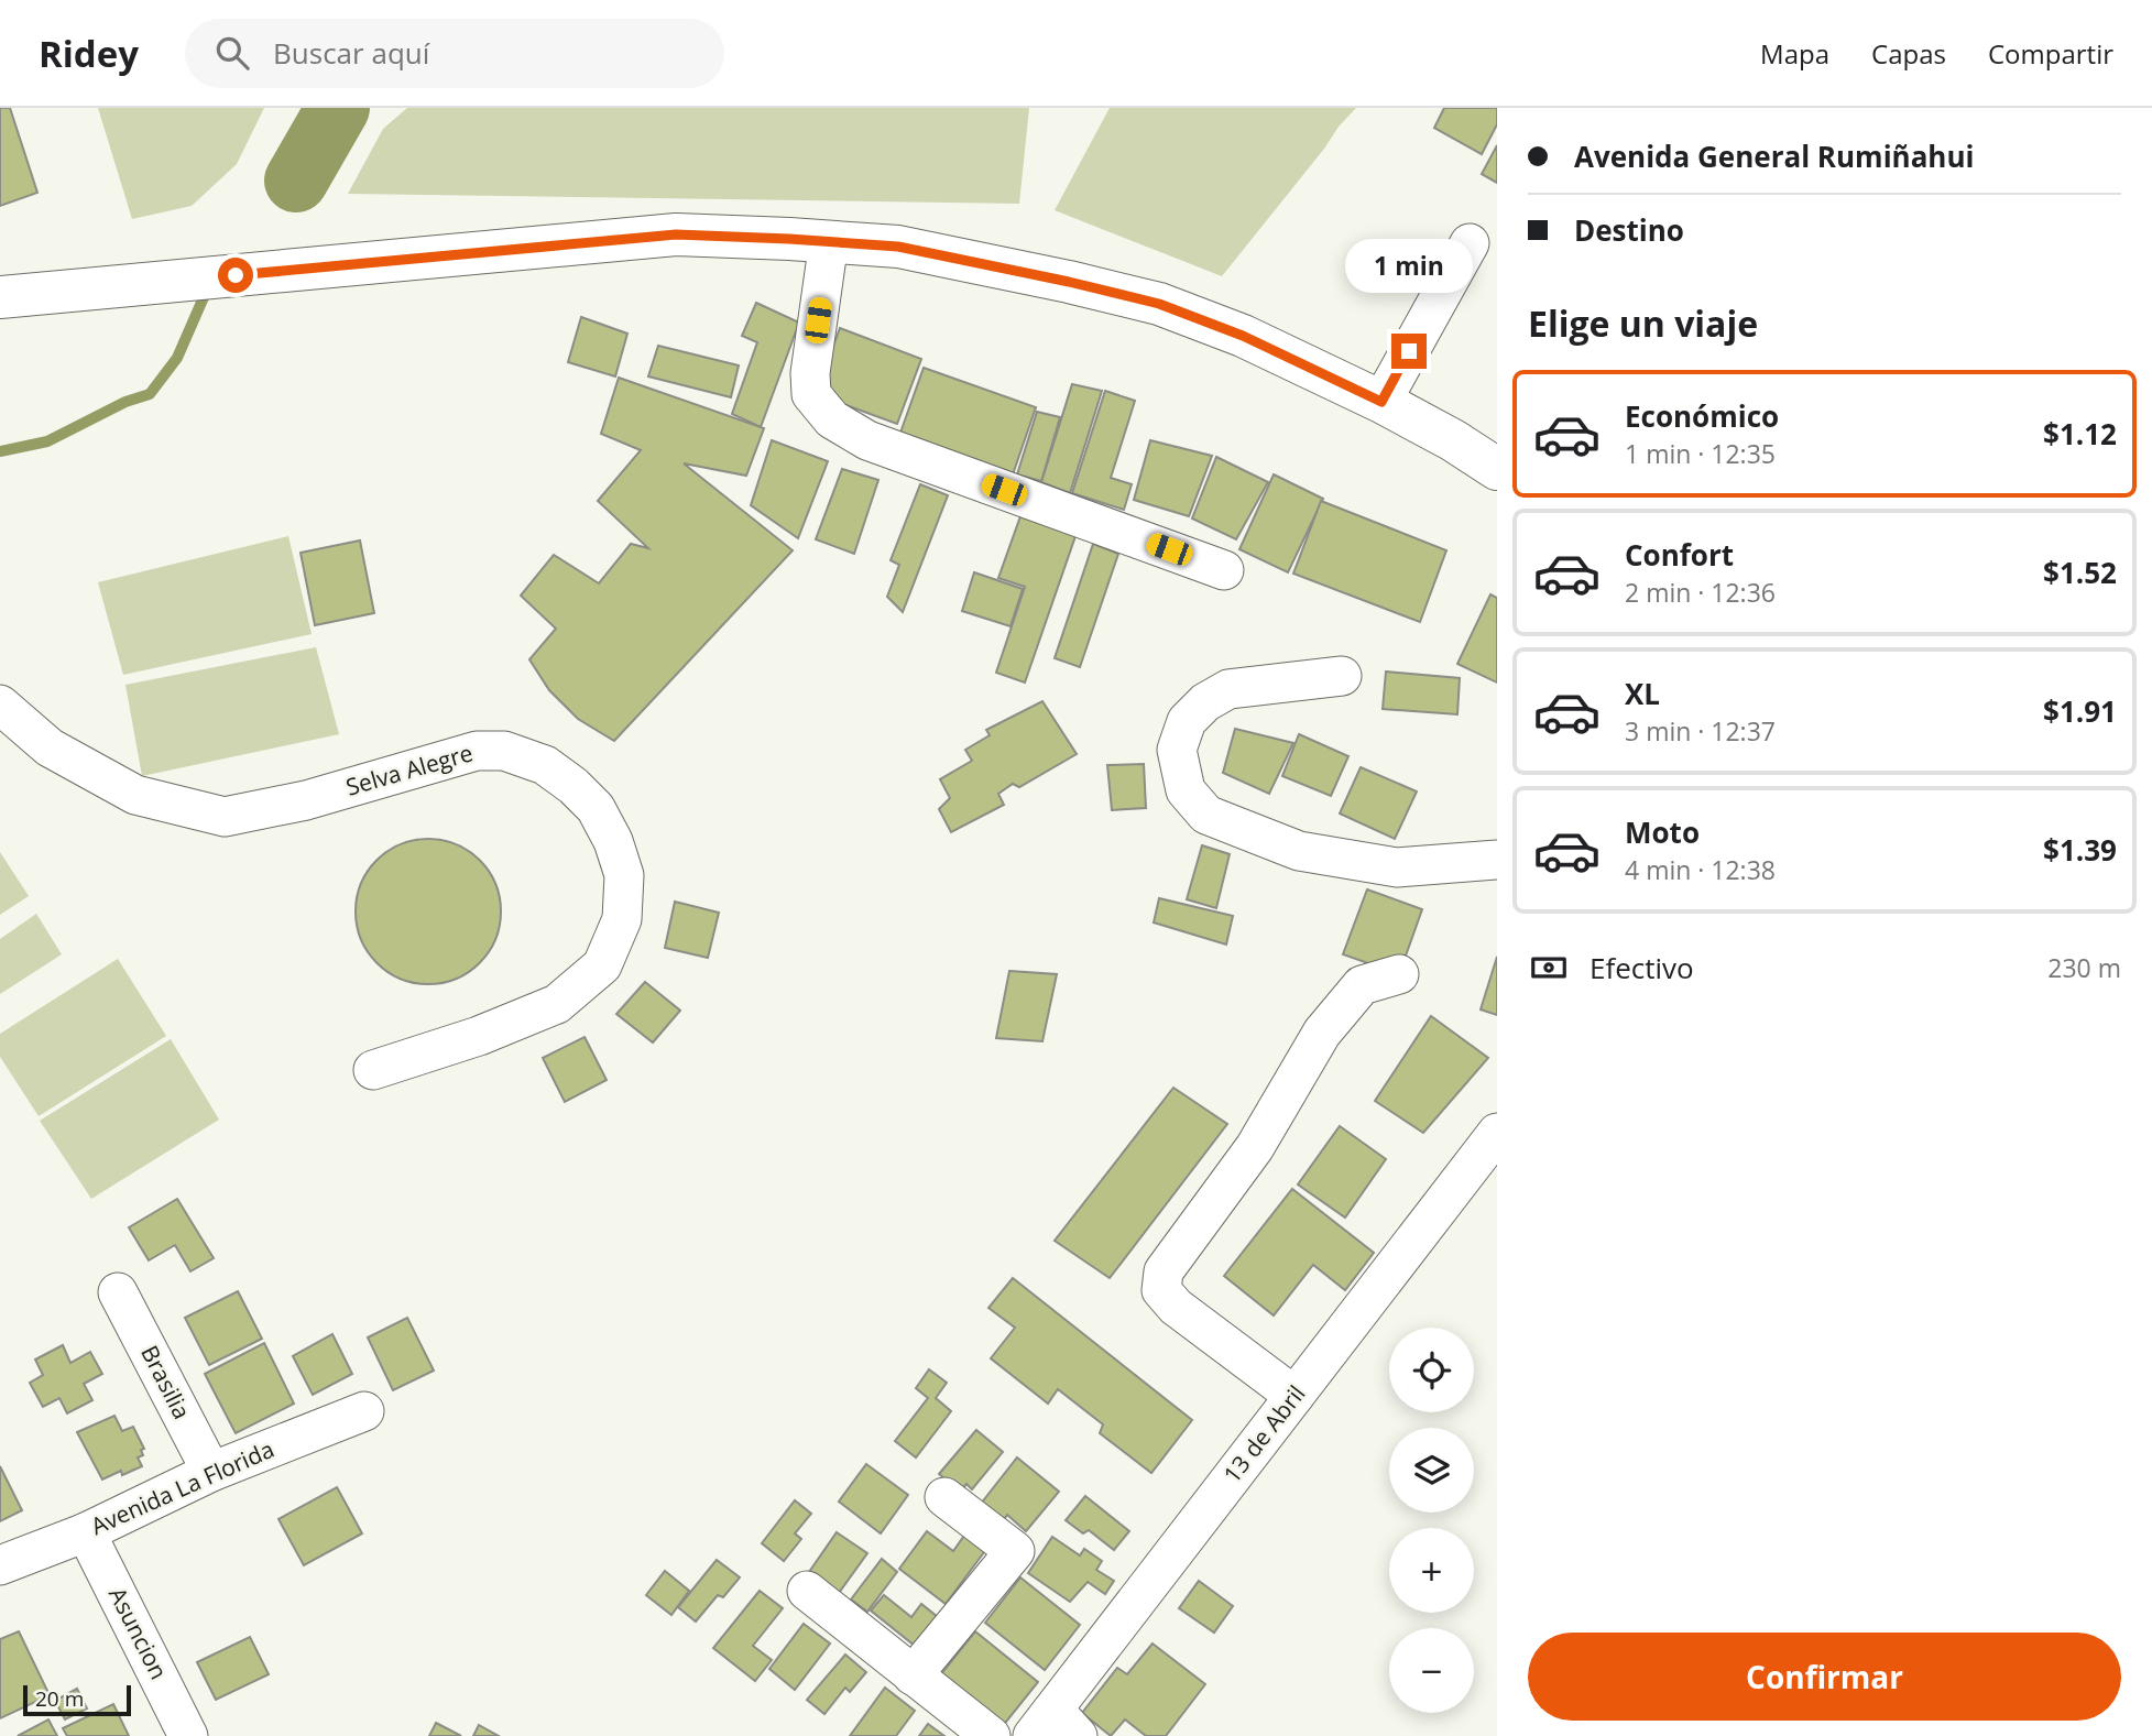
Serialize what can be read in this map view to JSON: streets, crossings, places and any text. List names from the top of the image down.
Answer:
{
  "streets": {
    "street": [
      "Selva Alegre",
      "Brasilia",
      "13 de Abril",
      "Avenida La Florida",
      "Asuncion"
    ]
  },
  "crossings": [
    ["Brasilia", "Avenida La Florida"],
    ["Avenida La Florida", "Asuncion"]
  ],
  "scale_bar": "20 m",
  "page": {
    "header": "Ridey",
    "search": "Buscar aquí",
    "nav": ["Mapa", "Capas", "Compartir"],
    "banner": ["Avenida General Rumiñahui", "Destino"],
    "bubble": "1 min",
    "heading": "Elige un viaje",
    "list": [
      {
        "name": "Económico",
        "note": "1 min · 12:35",
        "value": "$1.12"
      },
      {
        "name": "Confort",
        "note": "2 min · 12:36",
        "value": "$1.52"
      },
      {
        "name": "XL",
        "note": "3 min · 12:37",
        "value": "$1.91"
      },
      {
        "name": "Moto",
        "note": "4 min · 12:38",
        "value": "$1.39"
      }
    ],
    "pay": ["Efectivo", "230 m"],
    "map_buttons": ["+", "−"],
    "buttons": "Confirmar",
    "scale": "20 m"
  }
}
